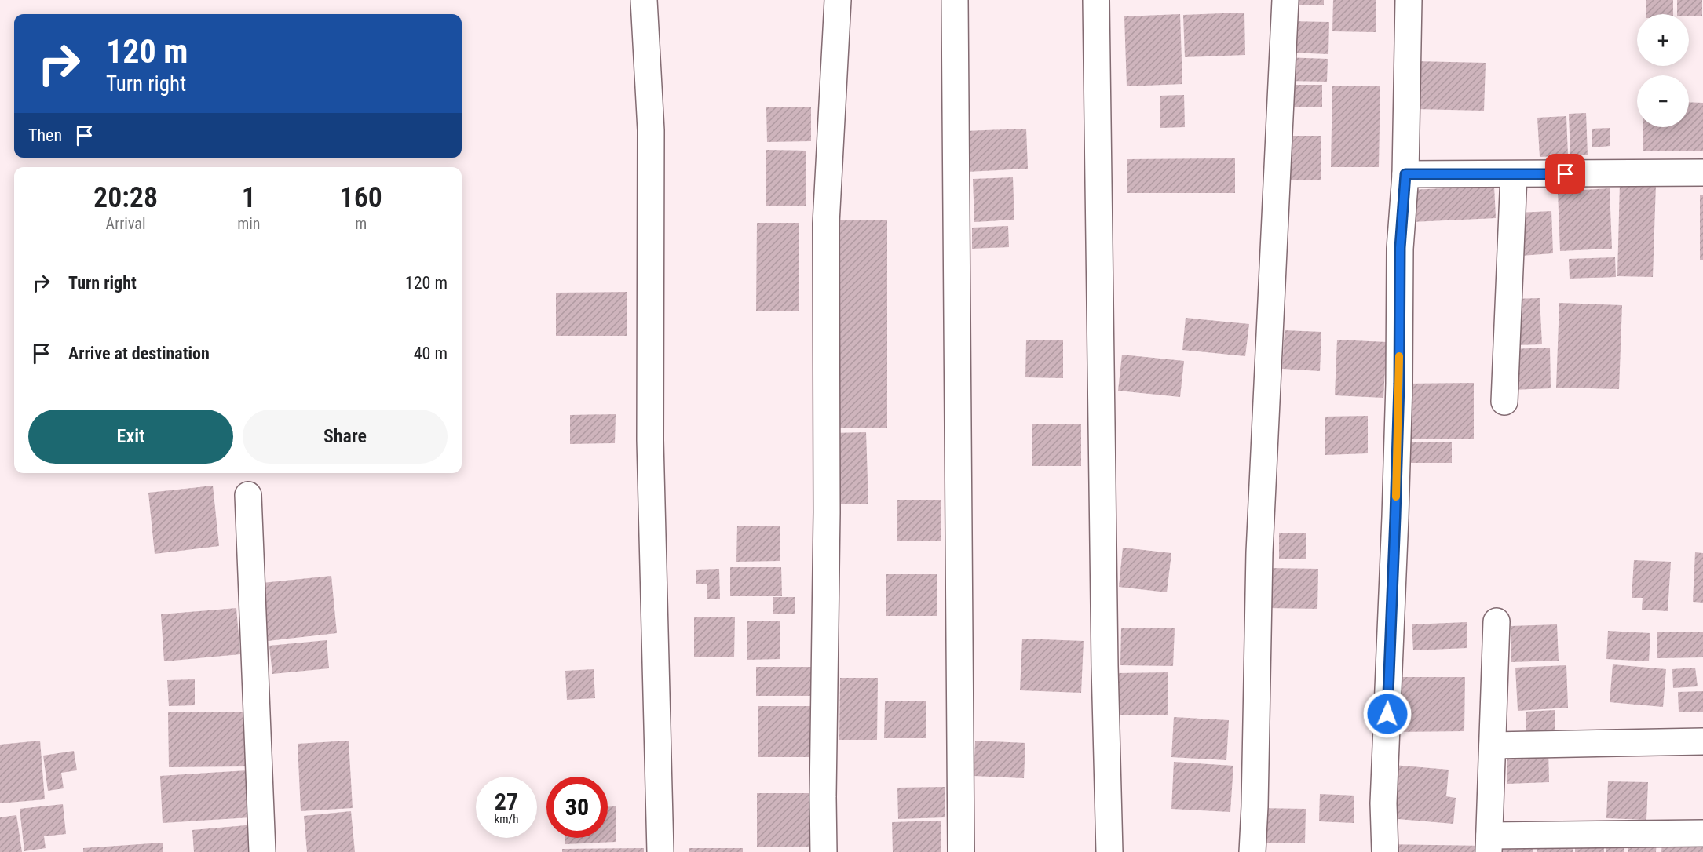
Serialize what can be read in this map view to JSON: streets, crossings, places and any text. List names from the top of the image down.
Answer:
{
  "page": {
    "map_buttons": ["+", "−"],
    "turn": ["120 m", "Turn right"],
    "then": "Then",
    "eta": [
      "20:28",
      "Arrival",
      "1",
      "min",
      "160",
      "m"
    ],
    "list": [
      {
        "name": "Turn right",
        "value": "120 m"
      },
      {
        "name": "Arrive at destination",
        "value": "40 m"
      }
    ],
    "buttons": ["Exit", "Share"],
    "speed": "27 km/h",
    "limit": "30"
  }
}
